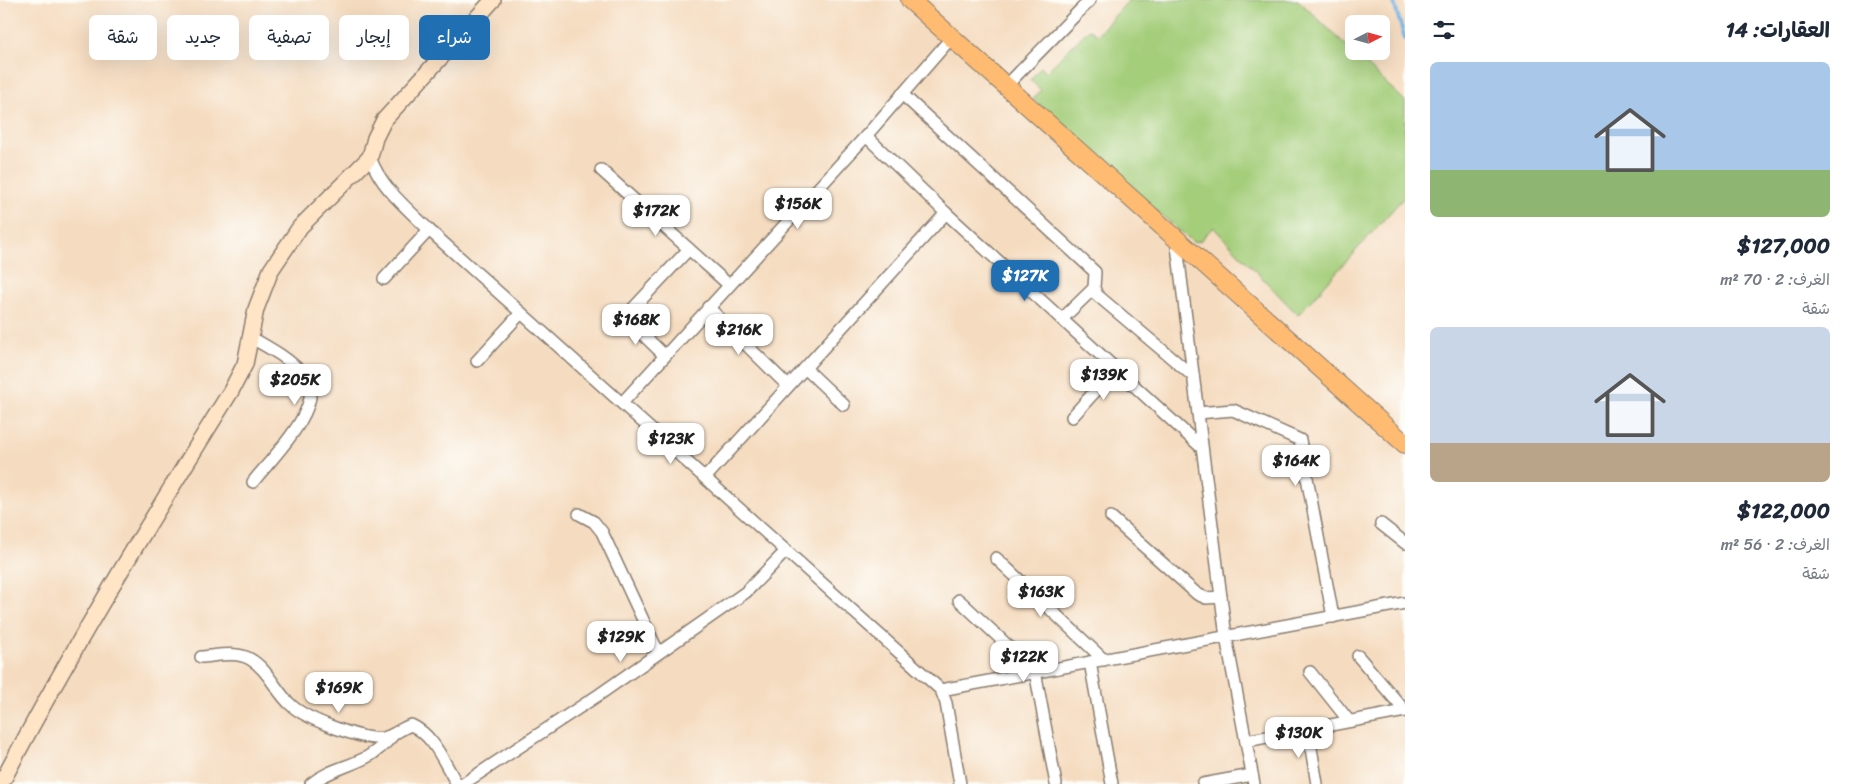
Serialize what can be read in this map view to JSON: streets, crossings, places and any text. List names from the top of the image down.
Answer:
{
  "north": "right",
  "page": {
    "heading": "العقارات: 14",
    "chip": [
      "شراء",
      "إيجار",
      "تصفية",
      "جديد",
      "شقة"
    ],
    "list": [
      {
        "name": "$127,000",
        "note": "الغرف: 2 · 70 m² · شقة"
      },
      {
        "name": "$122,000",
        "note": "الغرف: 2 · 56 m² · شقة"
      }
    ],
    "price": [
      "$156K",
      "$172K",
      "$127K",
      "$168K",
      "$216K",
      "$139K",
      "$205K",
      "$123K",
      "$164K",
      "$163K",
      "$129K",
      "$122K",
      "$169K",
      "$130K"
    ]
  }
}
